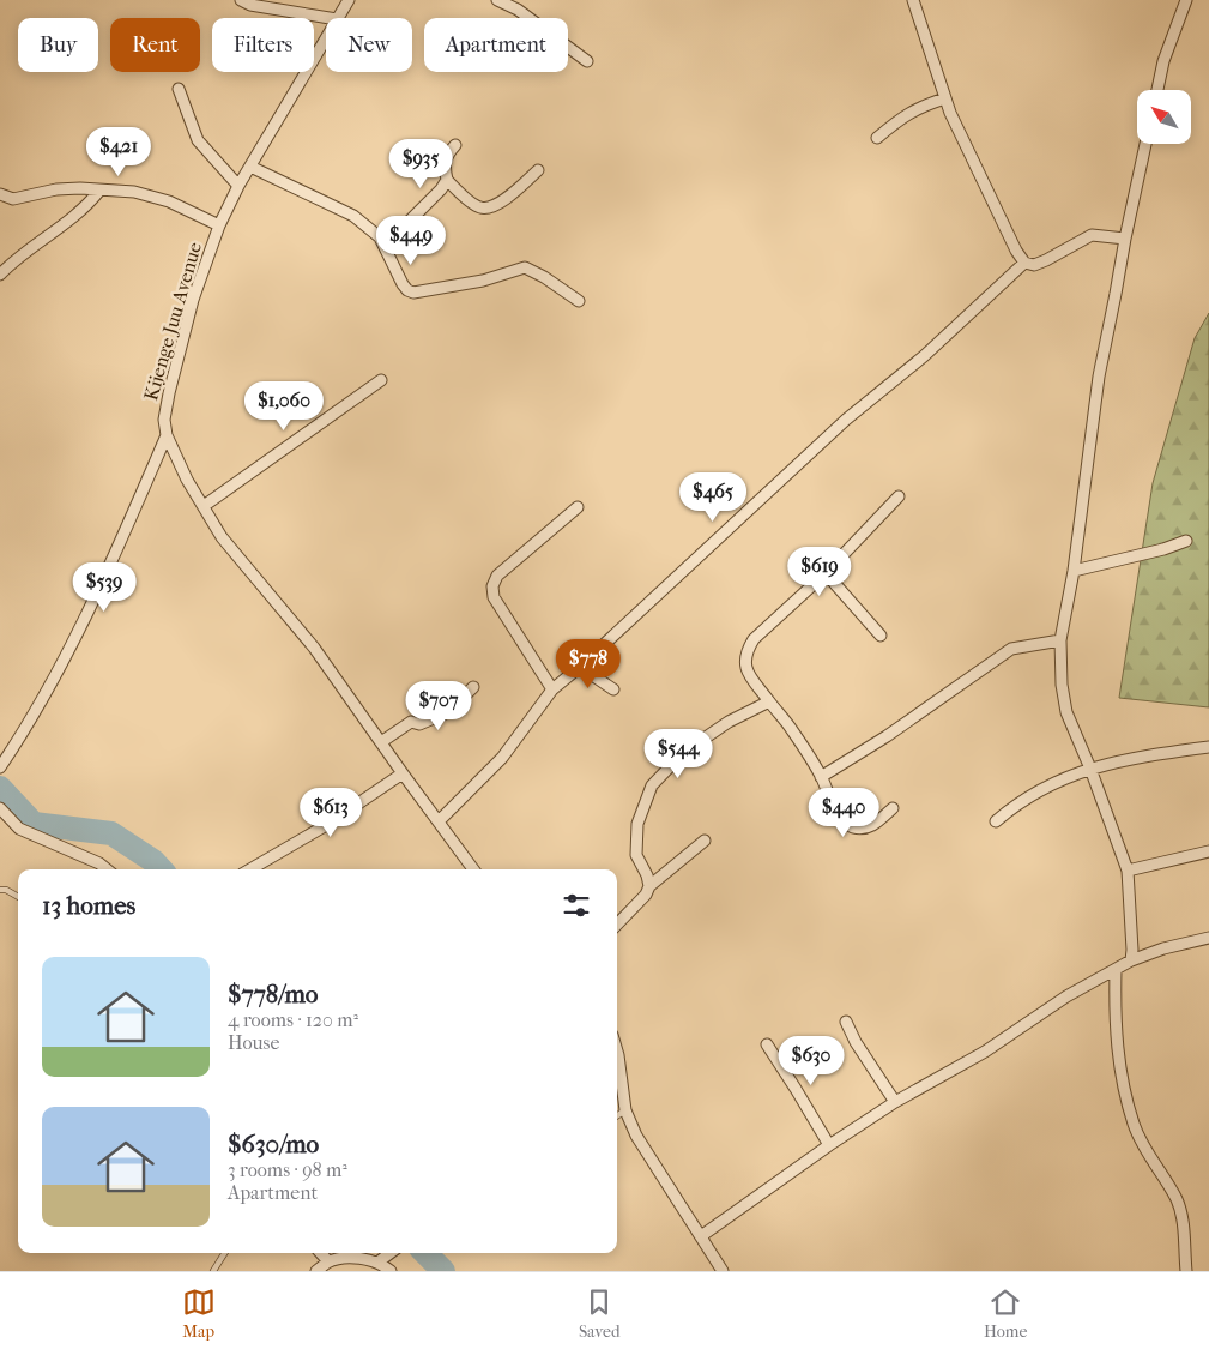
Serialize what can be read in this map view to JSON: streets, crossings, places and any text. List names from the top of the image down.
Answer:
{
  "streets": {
    "street": ["Kijenge Juu Avenue"]
  },
  "north": "top left",
  "page": {
    "chip": [
      "Buy",
      "Rent",
      "Filters",
      "New",
      "Apartment"
    ],
    "price": [
      "$421",
      "$935",
      "$449",
      "$1,060",
      "$465",
      "$619",
      "$539",
      "$778",
      "$707",
      "$544",
      "$613",
      "$440",
      "$630"
    ],
    "heading": "13 homes",
    "list": [
      {
        "name": "$778/mo",
        "note": "4 rooms · 120 m² · House"
      },
      {
        "name": "$630/mo",
        "note": "3 rooms · 98 m² · Apartment"
      }
    ],
    "tabs": ["Map", "Saved", "Home"]
  }
}
